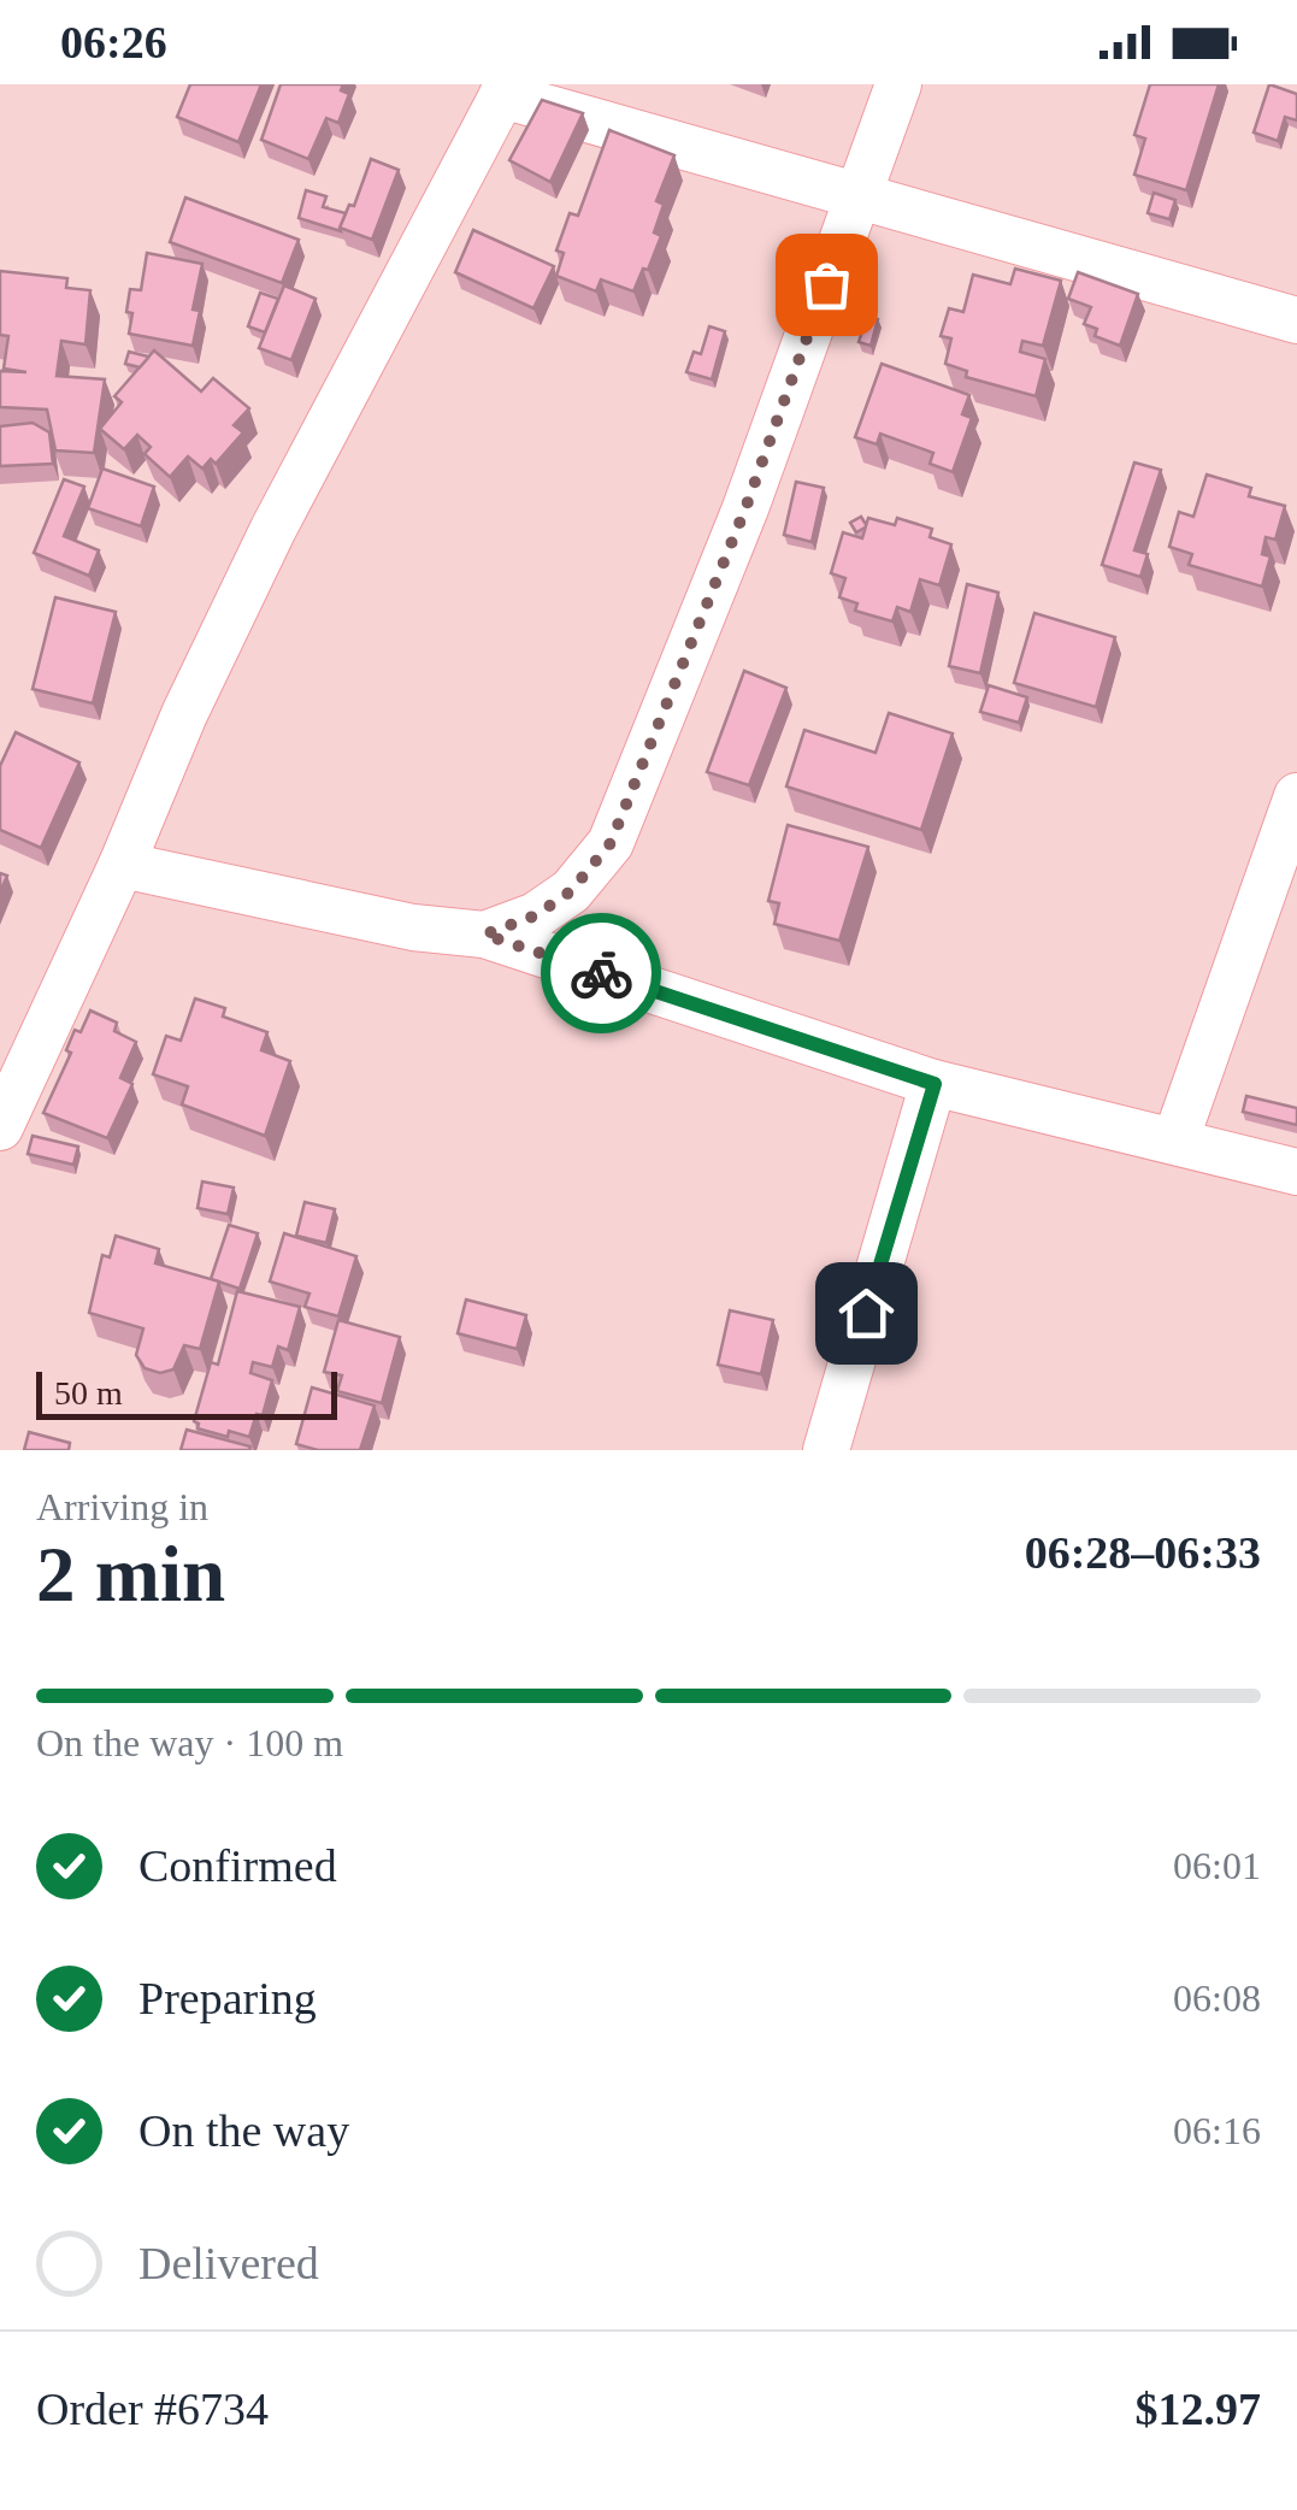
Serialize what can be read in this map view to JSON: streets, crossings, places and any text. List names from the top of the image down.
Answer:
{
  "scale_bar": "50 m",
  "page": {
    "status": "06:26",
    "scale": "50 m",
    "heading": ["2 min", "Arriving in", "06:28–06:33"],
    "panel": ["Order #6734", "$12.97"],
    "bar": "On the way · 100 m",
    "list": [
      ["Confirmed", "06:01"],
      ["Preparing", "06:08"],
      ["On the way", "06:16"],
      "Delivered"
    ]
  }
}
